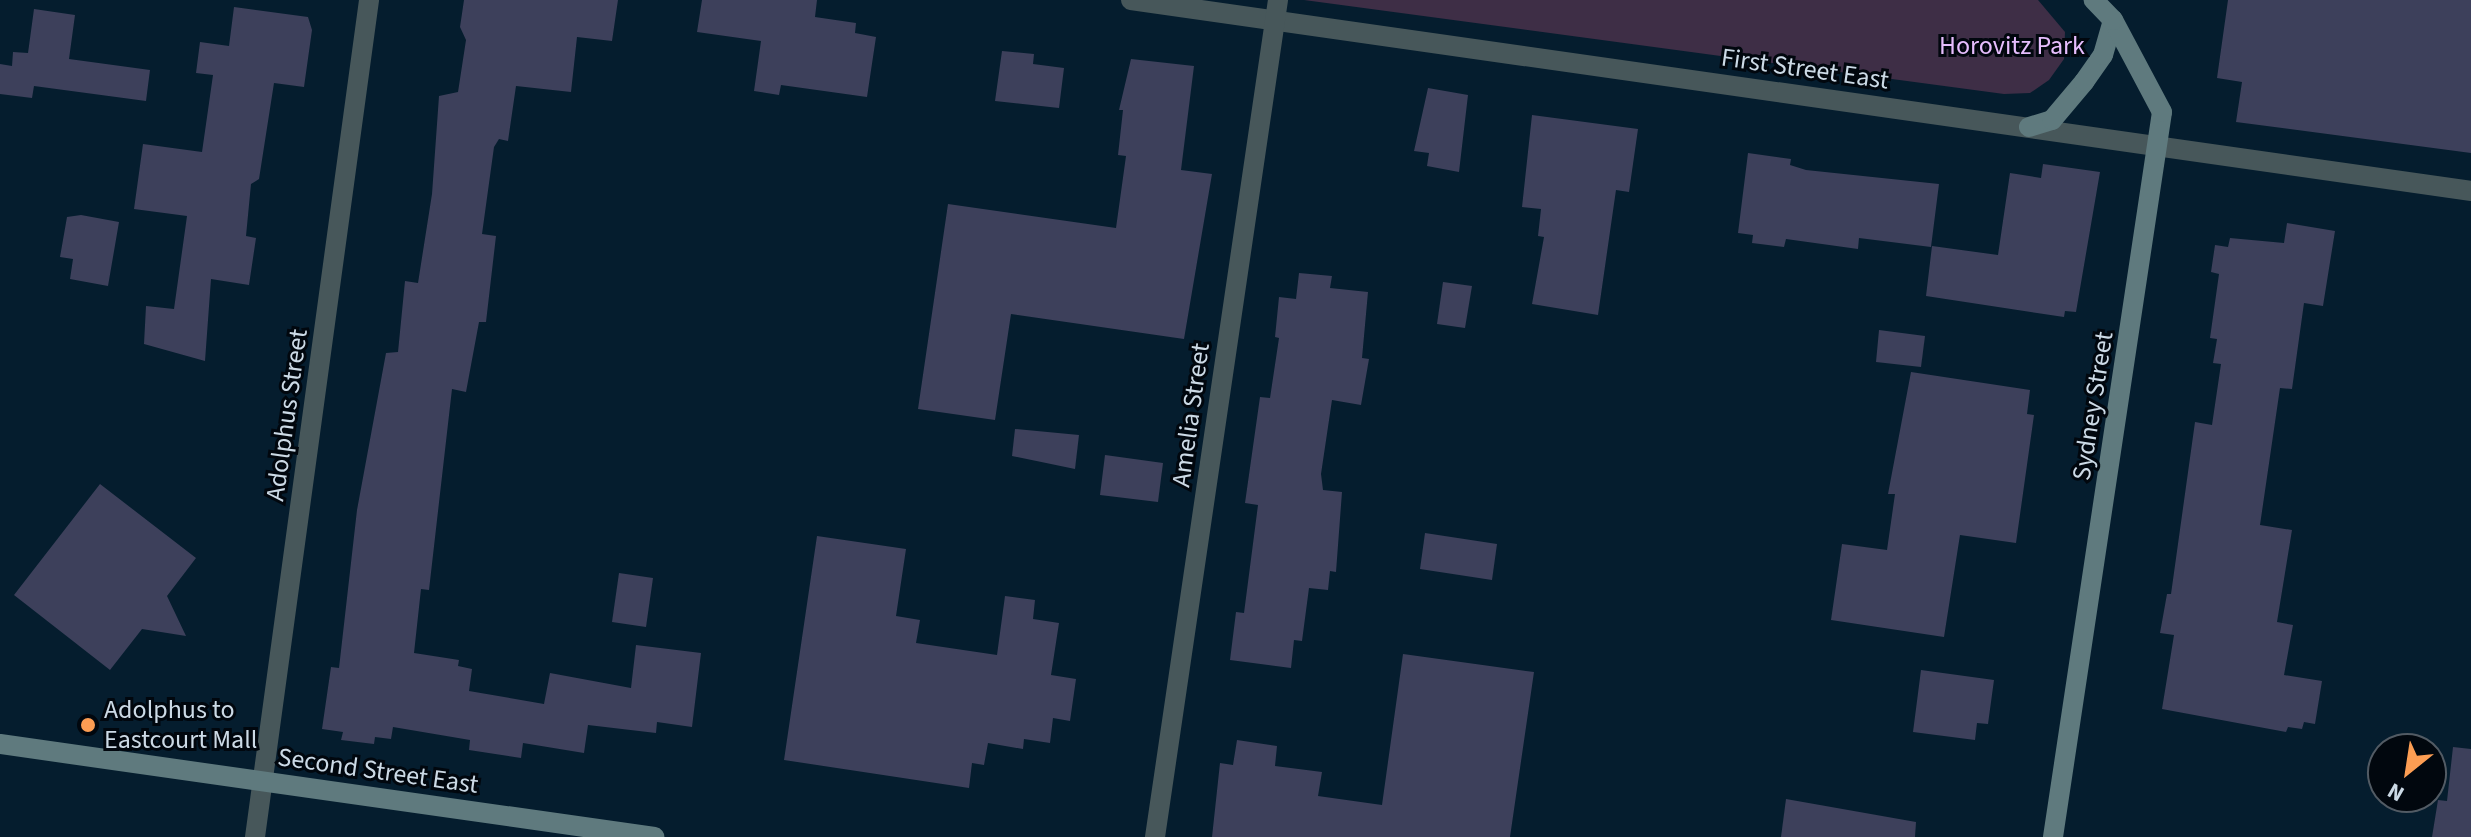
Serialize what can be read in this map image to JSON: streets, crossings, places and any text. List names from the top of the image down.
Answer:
{
  "streets": {
    "street": [
      "First Street East",
      "Sydney Street",
      "Adolphus Street",
      "Amelia Street",
      "Second Street East"
    ]
  },
  "crossings": [
    ["First Street East", "Sydney Street"],
    ["First Street East", "Amelia Street"],
    ["Adolphus Street", "Second Street East"]
  ],
  "parks": ["Horovitz Park"],
  "places": ["Adolphus to Eastcourt Mall"],
  "north": "bottom left"
}
